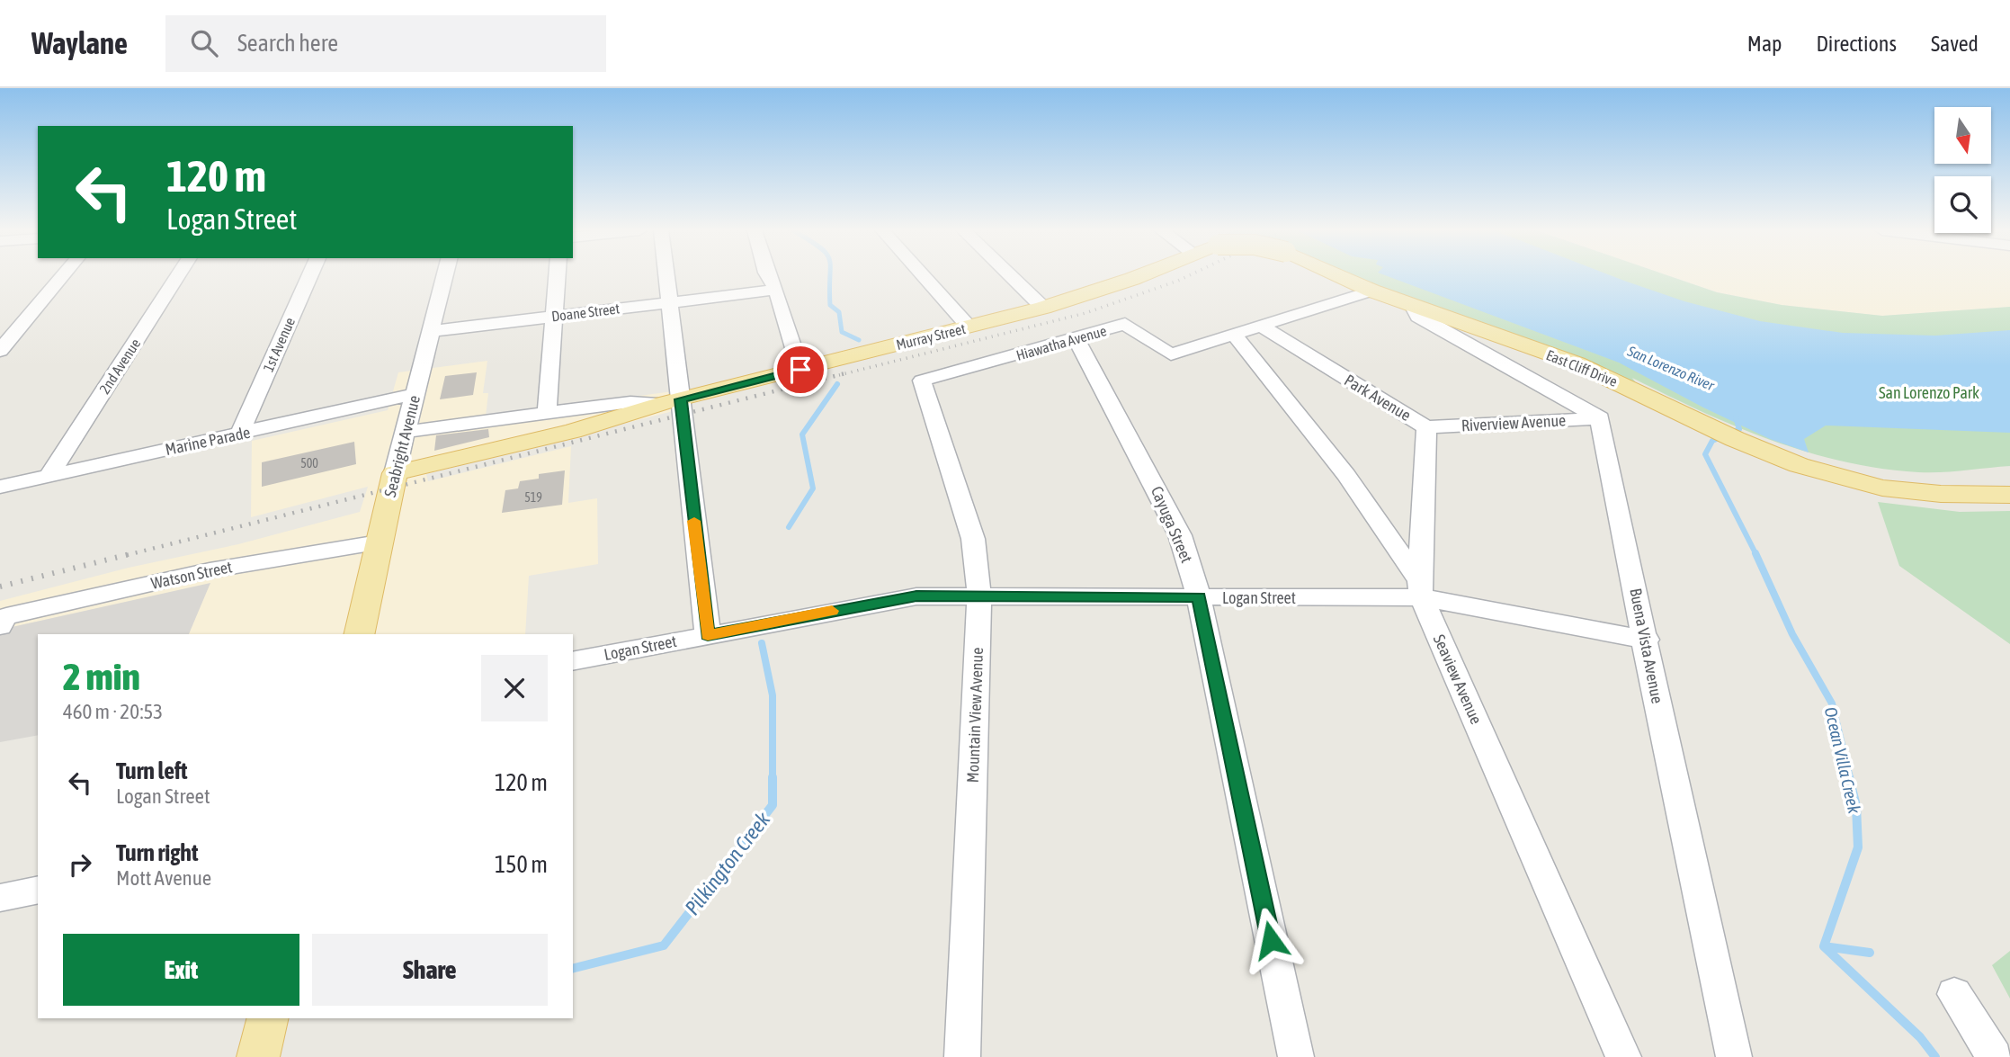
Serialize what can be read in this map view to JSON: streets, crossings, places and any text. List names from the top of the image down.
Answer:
{
  "streets": {
    "main road": ["Murray Street", "East Cliff Drive", "Seabright Avenue"],
    "street": [
      "Doane Street",
      "Hiawatha Avenue",
      "1st Avenue",
      "2nd Avenue",
      "Park Avenue",
      "Riverview Avenue",
      "Marine Parade",
      "Cayuga Street",
      "Watson Street",
      "Logan Street",
      "Buena Vista Avenue",
      "Seaview Avenue",
      "Mountain View Avenue"
    ]
  },
  "crossings": [
    ["Doane Street", "Seabright Avenue"],
    ["Murray Street", "Seabright Avenue"],
    ["Hiawatha Avenue", "East Cliff Drive"],
    ["Hiawatha Avenue", "Park Avenue"],
    ["Hiawatha Avenue", "Cayuga Street"],
    ["Hiawatha Avenue", "Seaview Avenue"],
    ["Hiawatha Avenue", "Mountain View Avenue"],
    ["1st Avenue", "Marine Parade"],
    ["2nd Avenue", "Marine Parade"],
    ["Park Avenue", "Riverview Avenue"],
    ["Park Avenue", "Logan Street"],
    ["Park Avenue", "Seaview Avenue"],
    ["Riverview Avenue", "Buena Vista Avenue"],
    ["Marine Parade", "Seabright Avenue"],
    ["Seabright Avenue", "Watson Street"],
    ["Cayuga Street", "Logan Street"],
    ["Logan Street", "Buena Vista Avenue"],
    ["Logan Street", "Seaview Avenue"],
    ["Logan Street", "Mountain View Avenue"]
  ],
  "water": ["San Lorenzo River", "Ocean Villa Creek", "Pilkington Creek"],
  "parks": ["San Lorenzo Park"],
  "house_numbers": ["500", "519"],
  "north": "bottom",
  "page": {
    "header": "Waylane",
    "search": "Search here",
    "nav": ["Map", "Directions", "Saved"],
    "turn": ["120 m", "Logan Street"],
    "heading": ["2 min", "460 m · 20:53"],
    "list": [
      {
        "name": "Turn left",
        "note": "Logan Street",
        "value": "120 m"
      },
      {
        "name": "Turn right",
        "note": "Mott Avenue",
        "value": "150 m"
      }
    ],
    "buttons": ["Exit", "Share"]
  }
}
